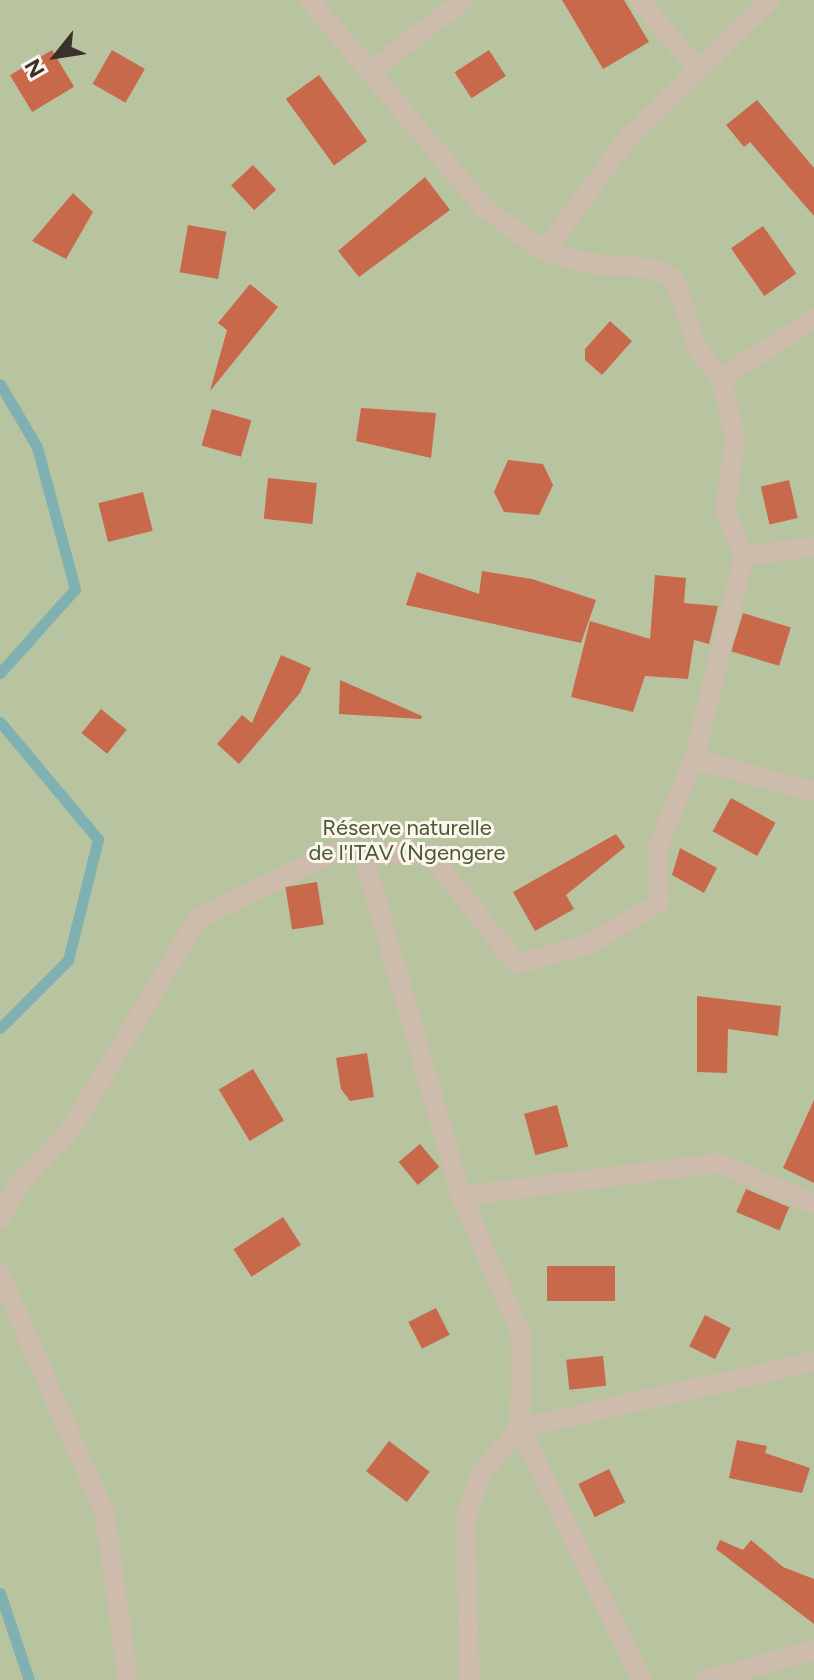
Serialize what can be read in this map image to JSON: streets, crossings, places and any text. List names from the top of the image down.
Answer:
{
  "parks": ["Réserve naturelle de l'ITAV (Ngengere"],
  "north": "bottom left"
}
